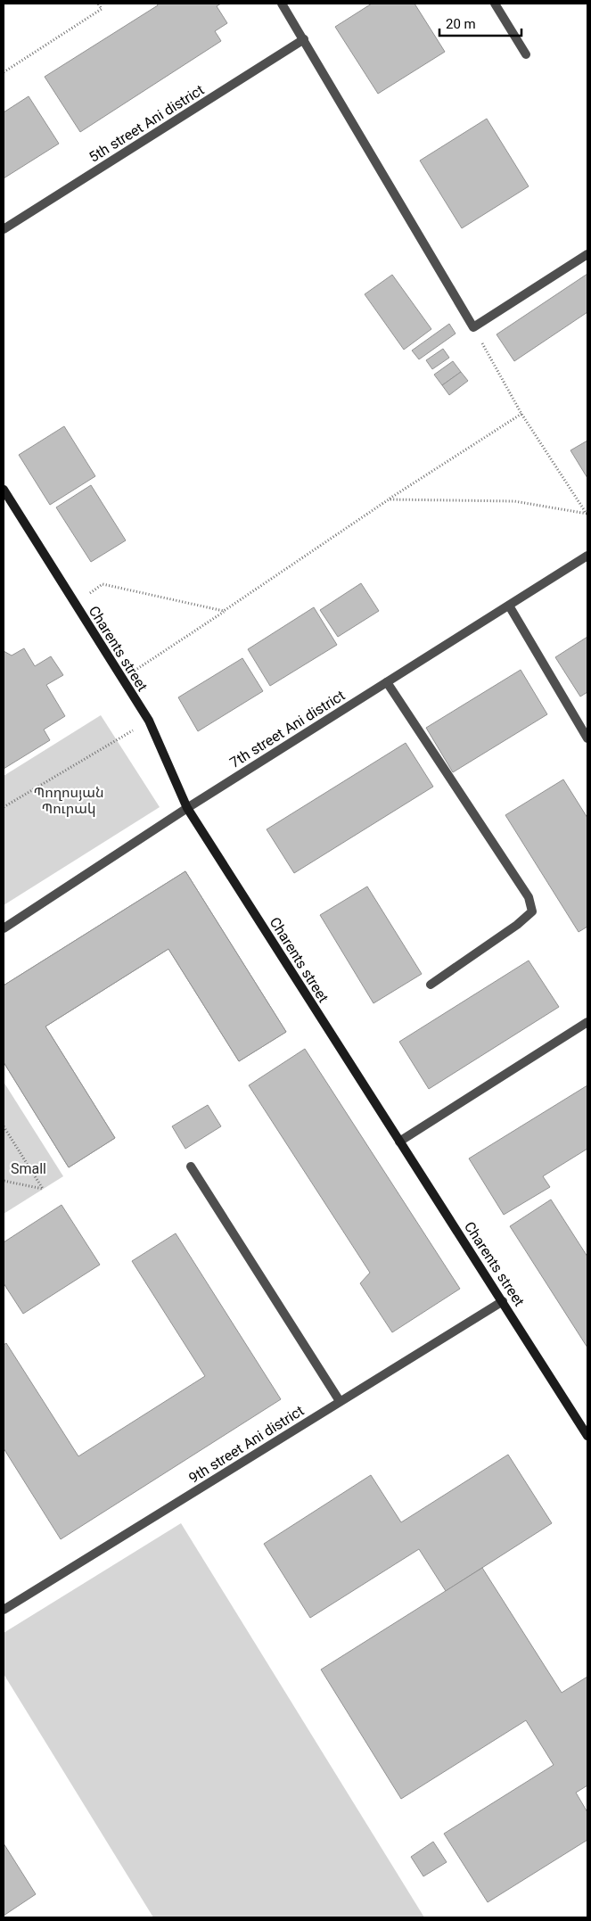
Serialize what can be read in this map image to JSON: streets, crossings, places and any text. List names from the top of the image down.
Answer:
{
  "streets": {
    "street": [
      "5th street Ani district",
      "Charents street",
      "7th street Ani district",
      "9th street Ani district"
    ]
  },
  "crossings": [
    ["Charents street", "7th street Ani district"],
    ["Charents street", "9th street Ani district"]
  ],
  "parks": ["Պողոսյան Պուրակ", "Small"],
  "scale_bar": "20 m"
}
